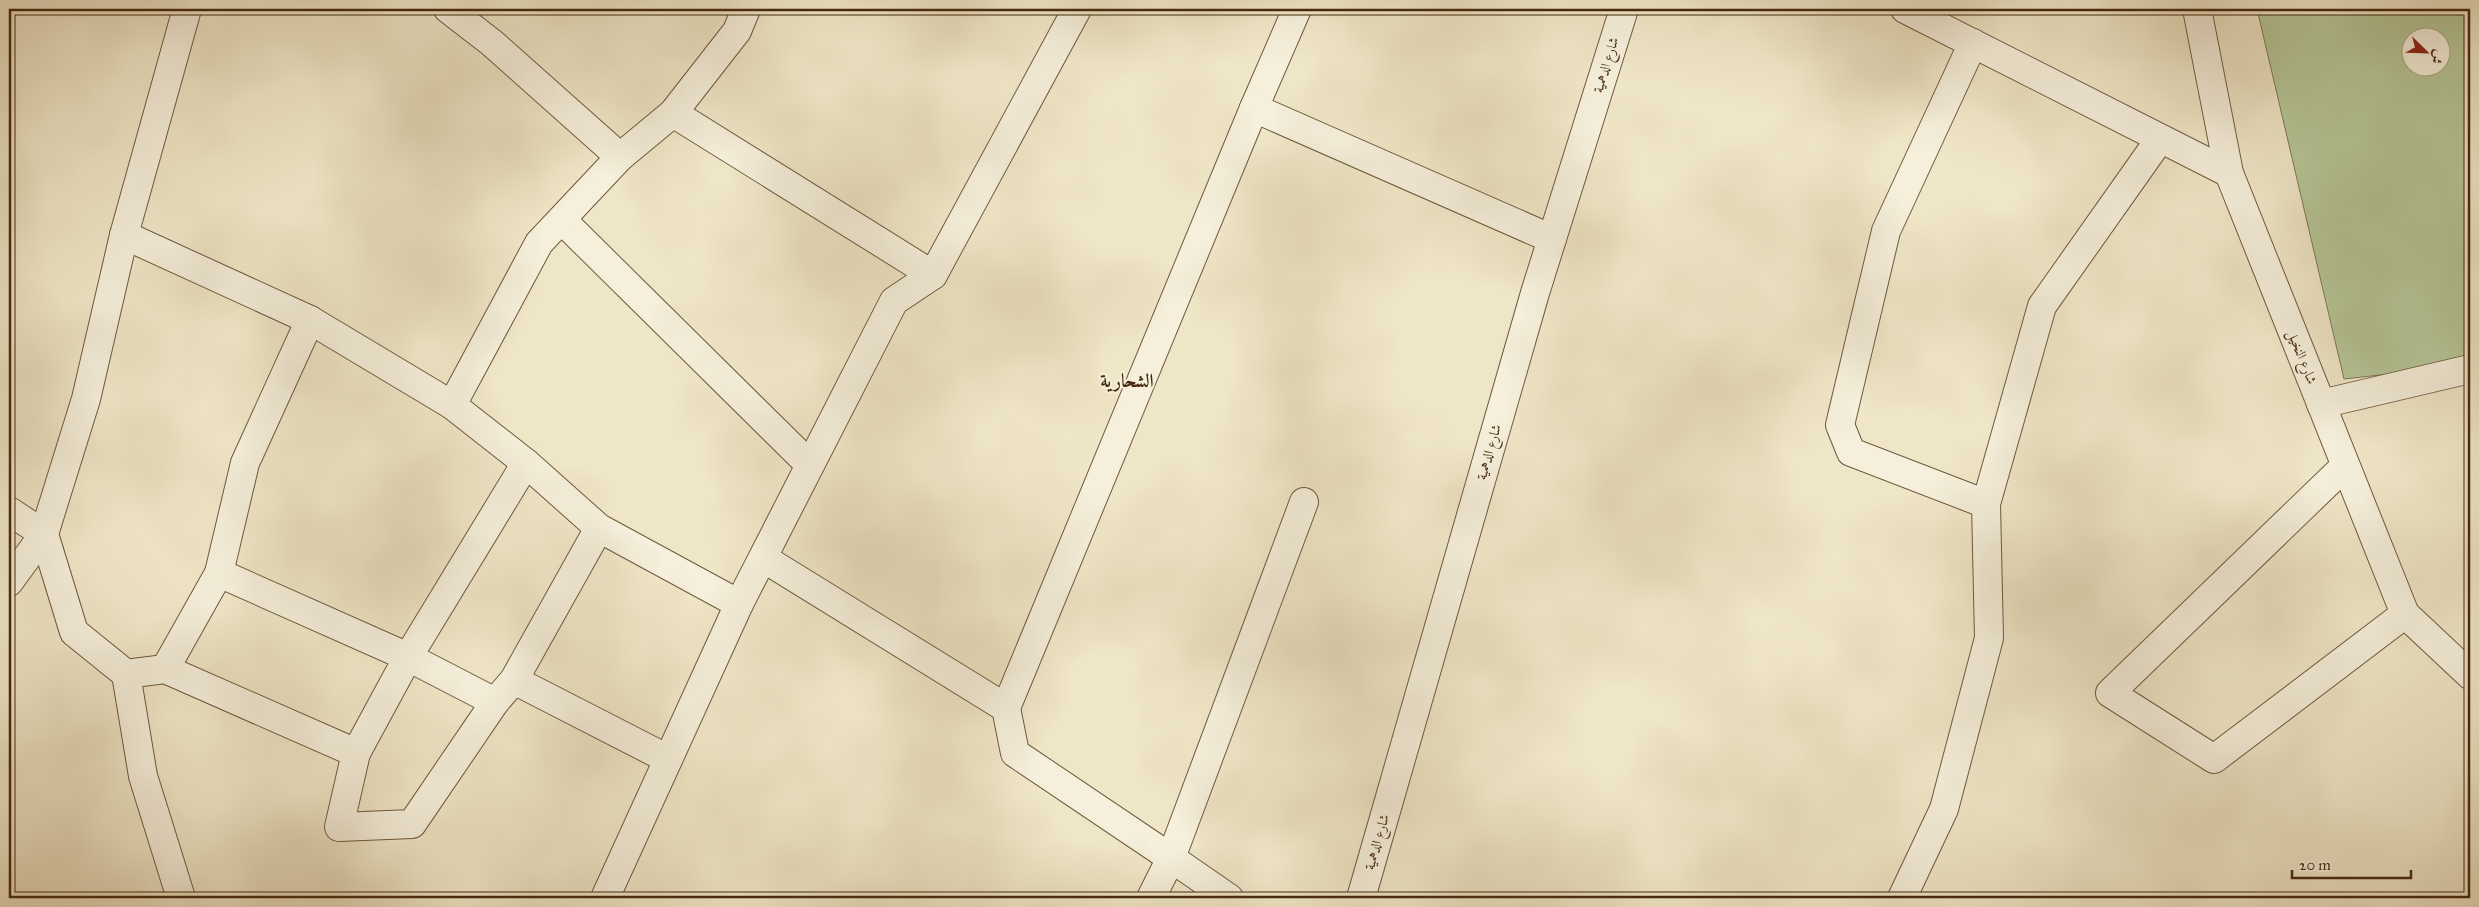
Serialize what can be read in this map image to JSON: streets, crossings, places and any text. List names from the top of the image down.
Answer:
{
  "streets": {
    "street": ["شارع الدهمية", "شارع النخيل"]
  },
  "districts": ["الشحارية"],
  "scale_bar": "20 m",
  "north": "bottom right"
}
